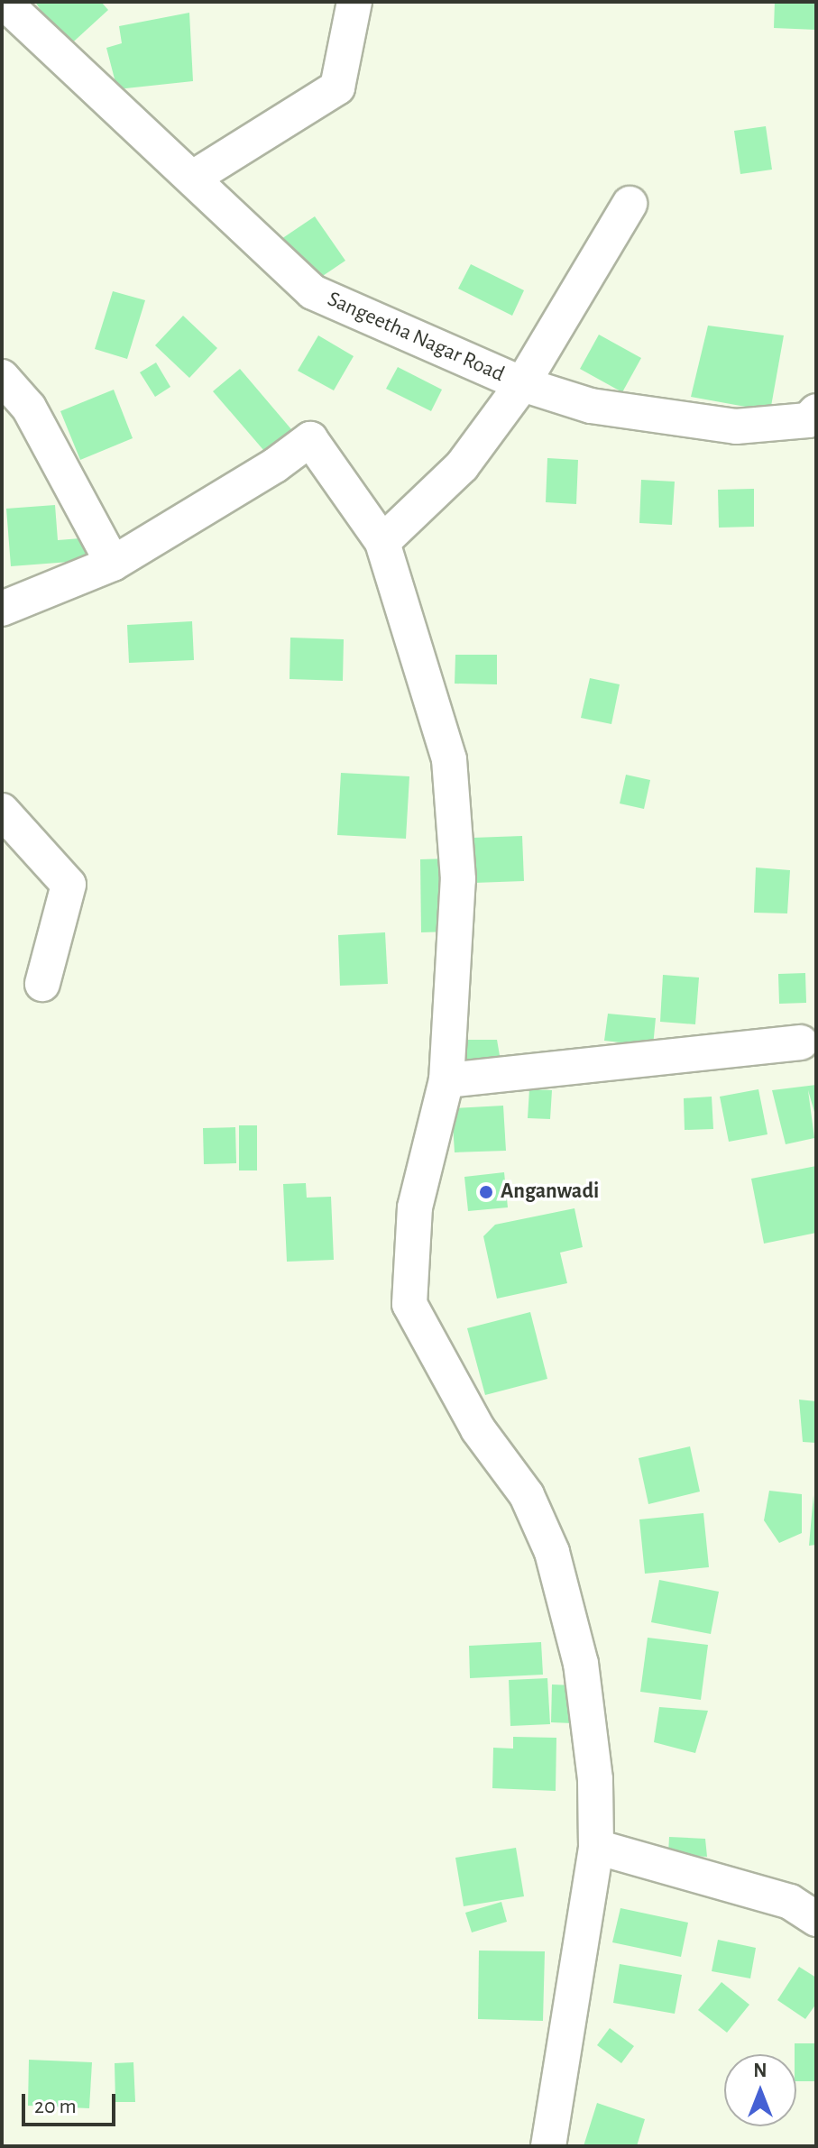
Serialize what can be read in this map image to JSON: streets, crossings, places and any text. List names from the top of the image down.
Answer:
{
  "streets": {
    "street": ["Sangeetha Nagar Road"]
  },
  "places": ["Anganwadi"],
  "scale_bar": "20 m",
  "north": "top"
}
